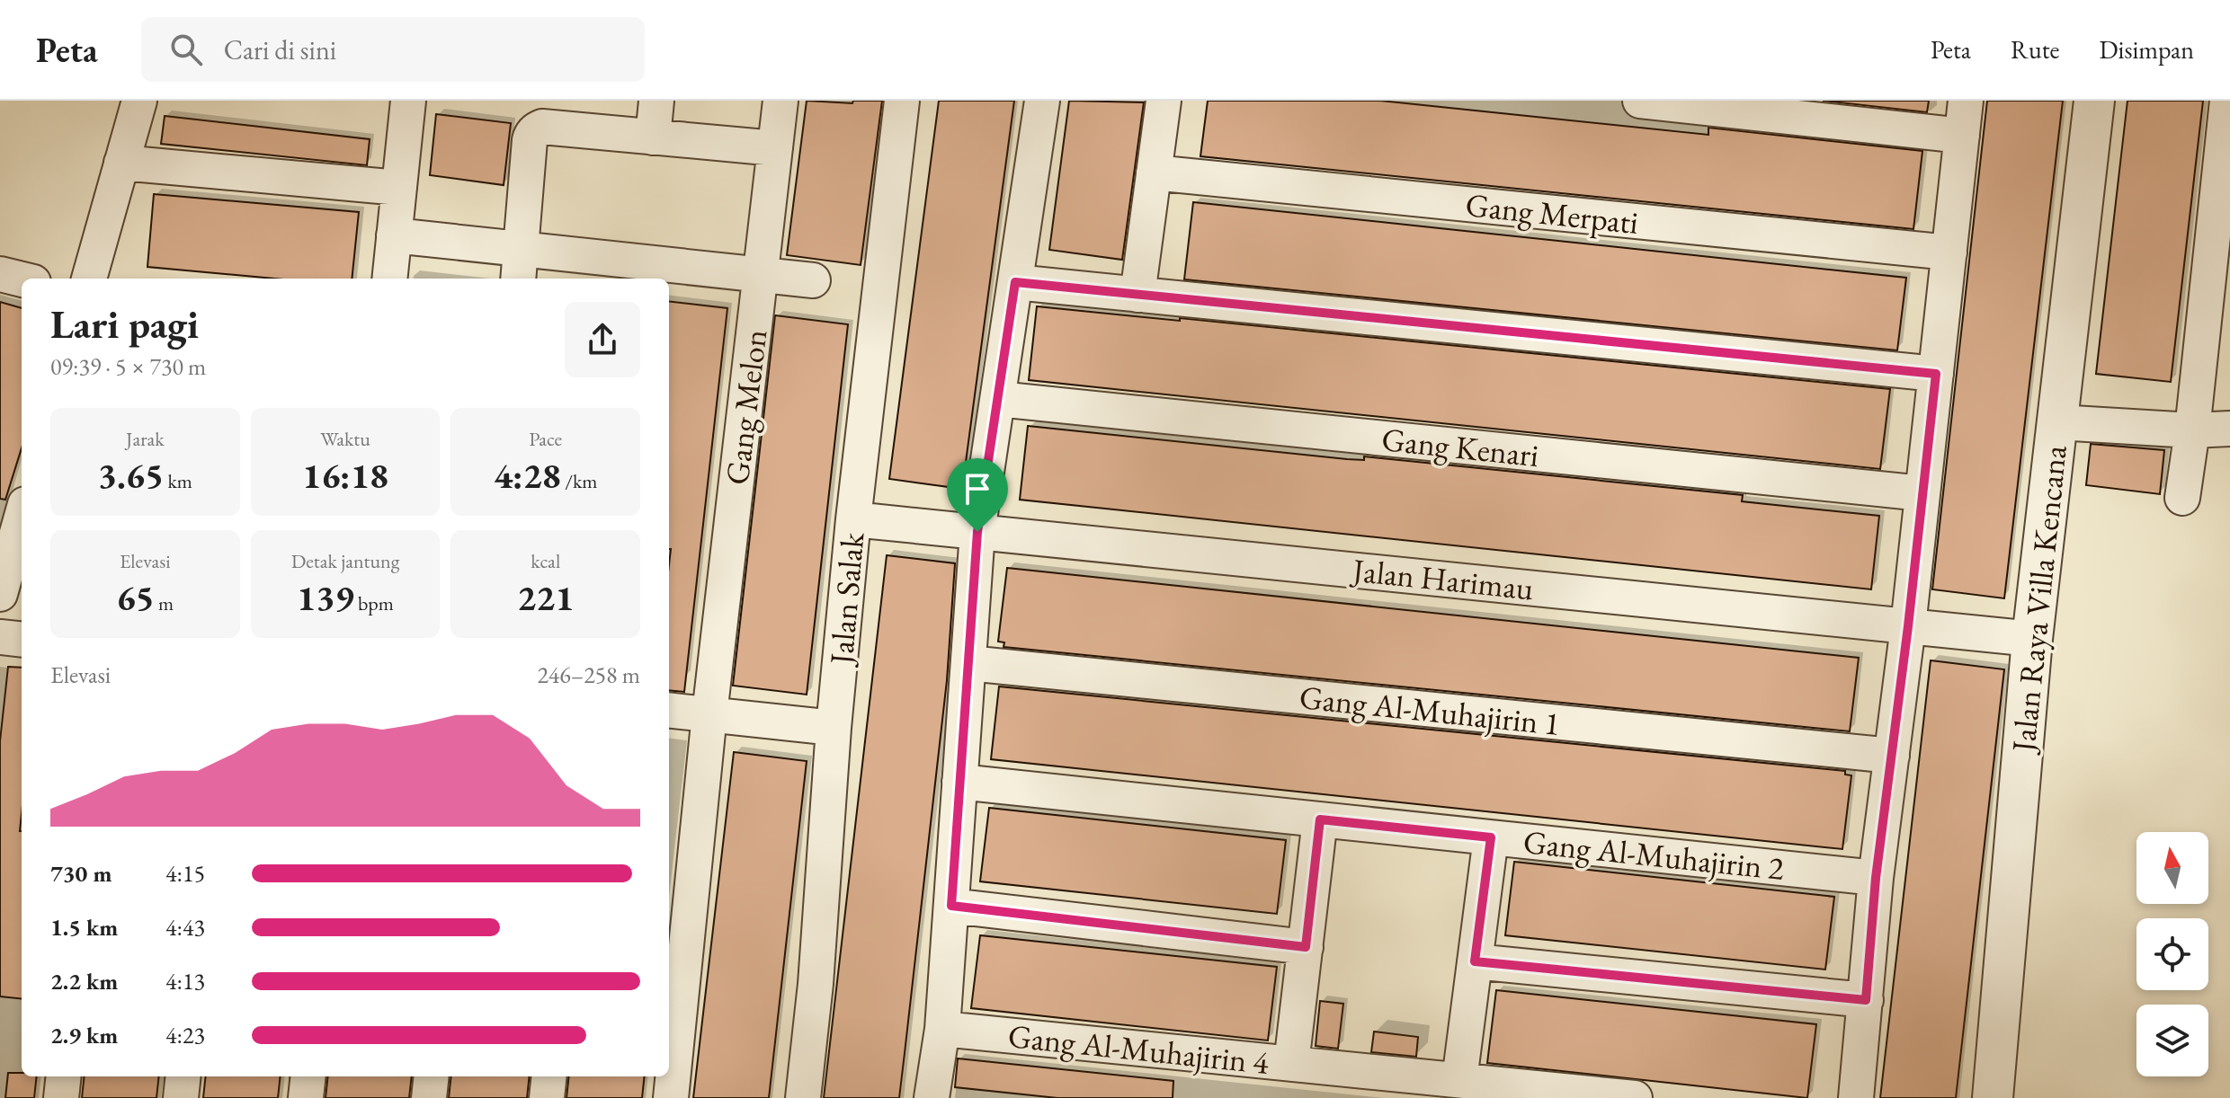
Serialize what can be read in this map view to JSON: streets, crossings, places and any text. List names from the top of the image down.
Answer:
{
  "streets": {
    "street": [
      "Gang Merpati",
      "Gang Melon",
      "Gang Kenari",
      "Jalan Harimau",
      "Jalan Salak",
      "Jalan Raya Villa Kencana",
      "Gang Al-Muhajirin 1",
      "Gang Al-Muhajirin 2",
      "Gang Al-Muhajirin 4"
    ]
  },
  "crossings": [
    ["Jalan Harimau", "Jalan Salak"],
    ["Jalan Harimau", "Jalan Raya Villa Kencana"]
  ],
  "north": "top",
  "page": {
    "header": "Peta",
    "search": "Cari di sini",
    "nav": ["Peta", "Rute", "Disimpan"],
    "heading": ["Lari pagi", "09:39 · 5 × 730 m"],
    "stats": [
      ["Jarak", "3.65 km"],
      ["Waktu", "16:18"],
      ["Pace", "4:28 /km"],
      ["Elevasi", "65 m"],
      ["Detak jantung", "139 bpm"],
      ["kcal", "221"]
    ],
    "chart": ["Elevasi", "246–258 m"],
    "list": [
      {
        "name": "730 m",
        "note": "4:15"
      },
      {
        "name": "1.5 km",
        "note": "4:43"
      },
      {
        "name": "2.2 km",
        "note": "4:13"
      },
      {
        "name": "2.9 km",
        "note": "4:23"
      }
    ]
  }
}
